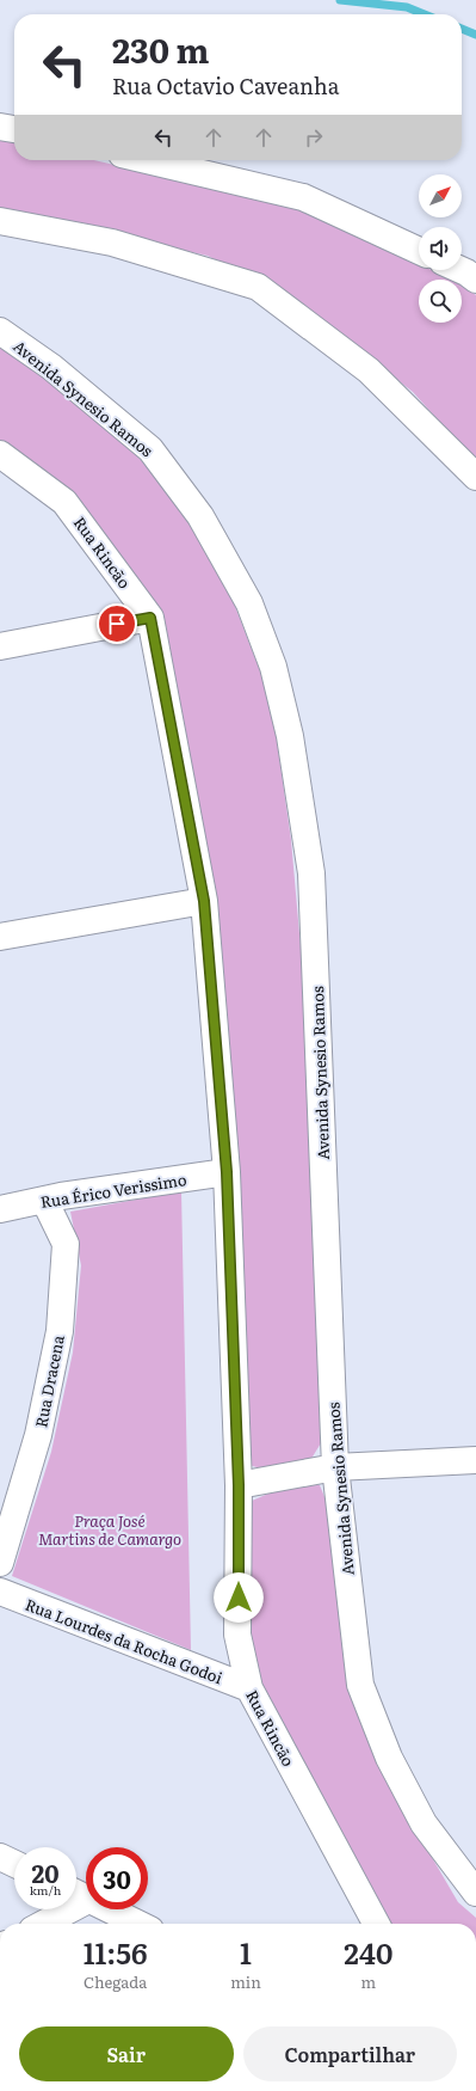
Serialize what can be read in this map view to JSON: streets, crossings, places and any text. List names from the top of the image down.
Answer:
{
  "streets": {
    "street": [
      "Avenida Synesio Ramos",
      "Rua Rincão",
      "Rua Érico Verissimo",
      "Rua Dracena",
      "Rua Lourdes da Rocha Godoi"
    ]
  },
  "crossings": [
    ["Rua Rincão", "Rua Érico Verissimo"],
    ["Rua Rincão", "Rua Lourdes da Rocha Godoi"],
    ["Rua Érico Verissimo", "Rua Dracena"]
  ],
  "parks": ["Praça José Martins de Camargo"],
  "north": "top right",
  "page": {
    "turn": ["230 m", "Rua Octavio Caveanha"],
    "speed": "20 km/h",
    "limit": "30",
    "eta": [
      "11:56",
      "Chegada",
      "1",
      "min",
      "240",
      "m"
    ],
    "buttons": ["Sair", "Compartilhar"]
  }
}
